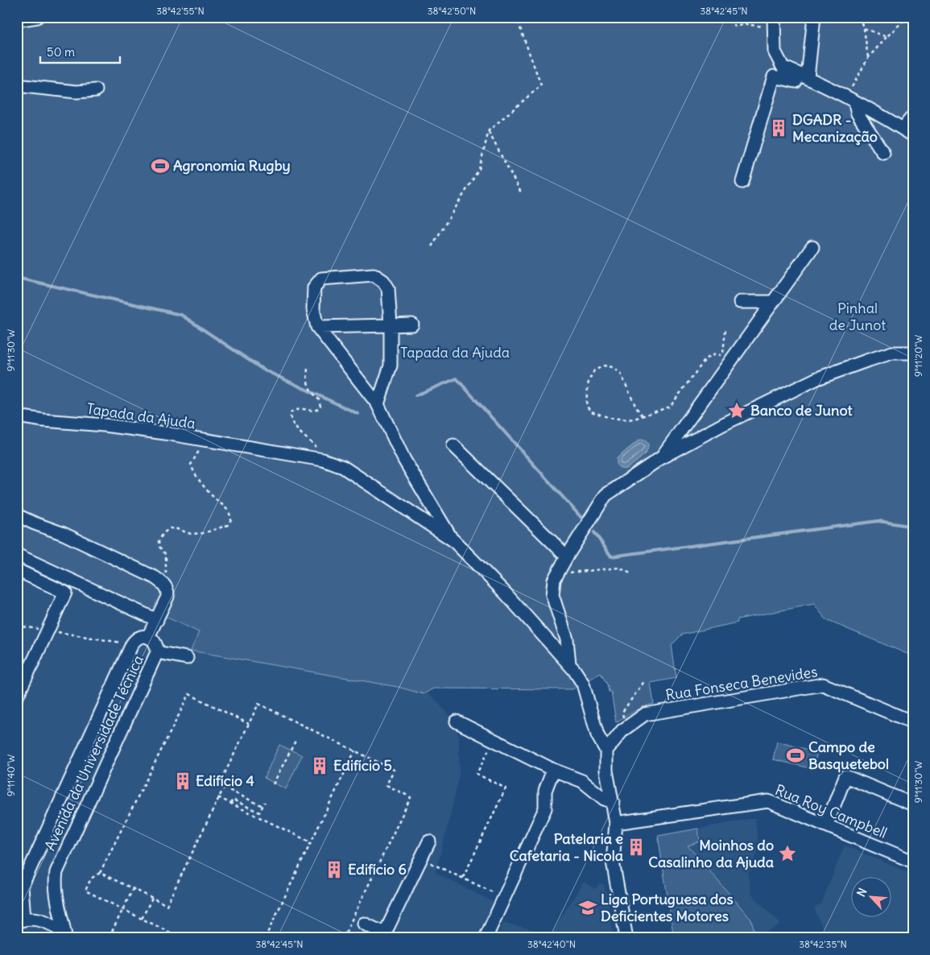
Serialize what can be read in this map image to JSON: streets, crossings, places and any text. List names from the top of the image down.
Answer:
{
  "streets": {
    "street": [
      "Tapada da Ajuda",
      "Rua Fonseca Benevides",
      "Avenida da Universidade Técnica",
      "Rua Roy Campbell"
    ]
  },
  "crossings": [
    ["Tapada da Ajuda", "Rua Fonseca Benevides"]
  ],
  "parks": ["Pinhal de Junot", "Tapada da Ajuda"],
  "places": {
    "building": [
      "DGADR - Mecanização",
      "Edifício 5",
      "Edifício 4",
      "Patelaria e Cafetaria - Nicola",
      "Edifício 6"
    ],
    "sports": ["Agronomia Rugby", "Campo de Basquetebol"],
    "place": ["Banco de Junot", "Moinhos do Casalinho da Ajuda"],
    "school or university": ["Liga Portuguesa dos Deficientes Motores"]
  },
  "scale_bar": "50 m",
  "north": "top left",
  "coordinates": [
    "38°42'55\"N",
    "38°42'50\"N",
    "38°42'45\"N",
    "9°11'30\"W",
    "9°11'20\"W",
    "9°11'40\"W",
    "38°42'40\"N",
    "38°42'35\"N"
  ]
}
